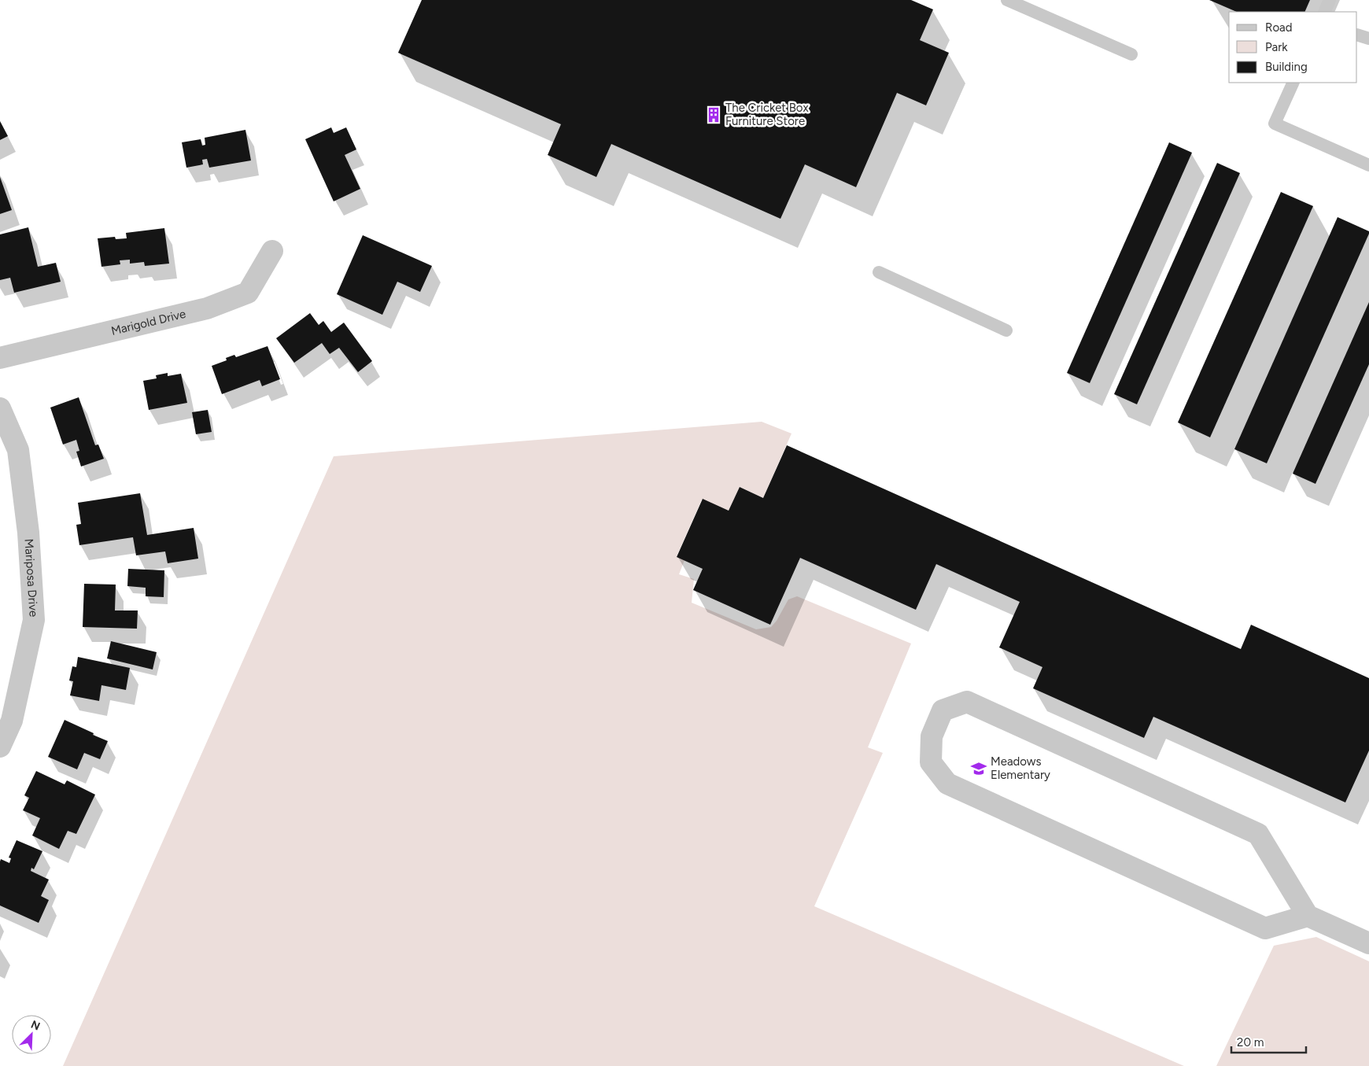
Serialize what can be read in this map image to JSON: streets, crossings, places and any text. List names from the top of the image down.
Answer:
{
  "streets": {
    "street": ["Marigold Drive", "Mariposa Drive"]
  },
  "places": {
    "building": ["The Cricket Box Furniture Store"],
    "school or university": ["Meadows Elementary"]
  },
  "legend": ["Road", "Park", "Building"],
  "scale_bar": "20 m",
  "north": "top right"
}
